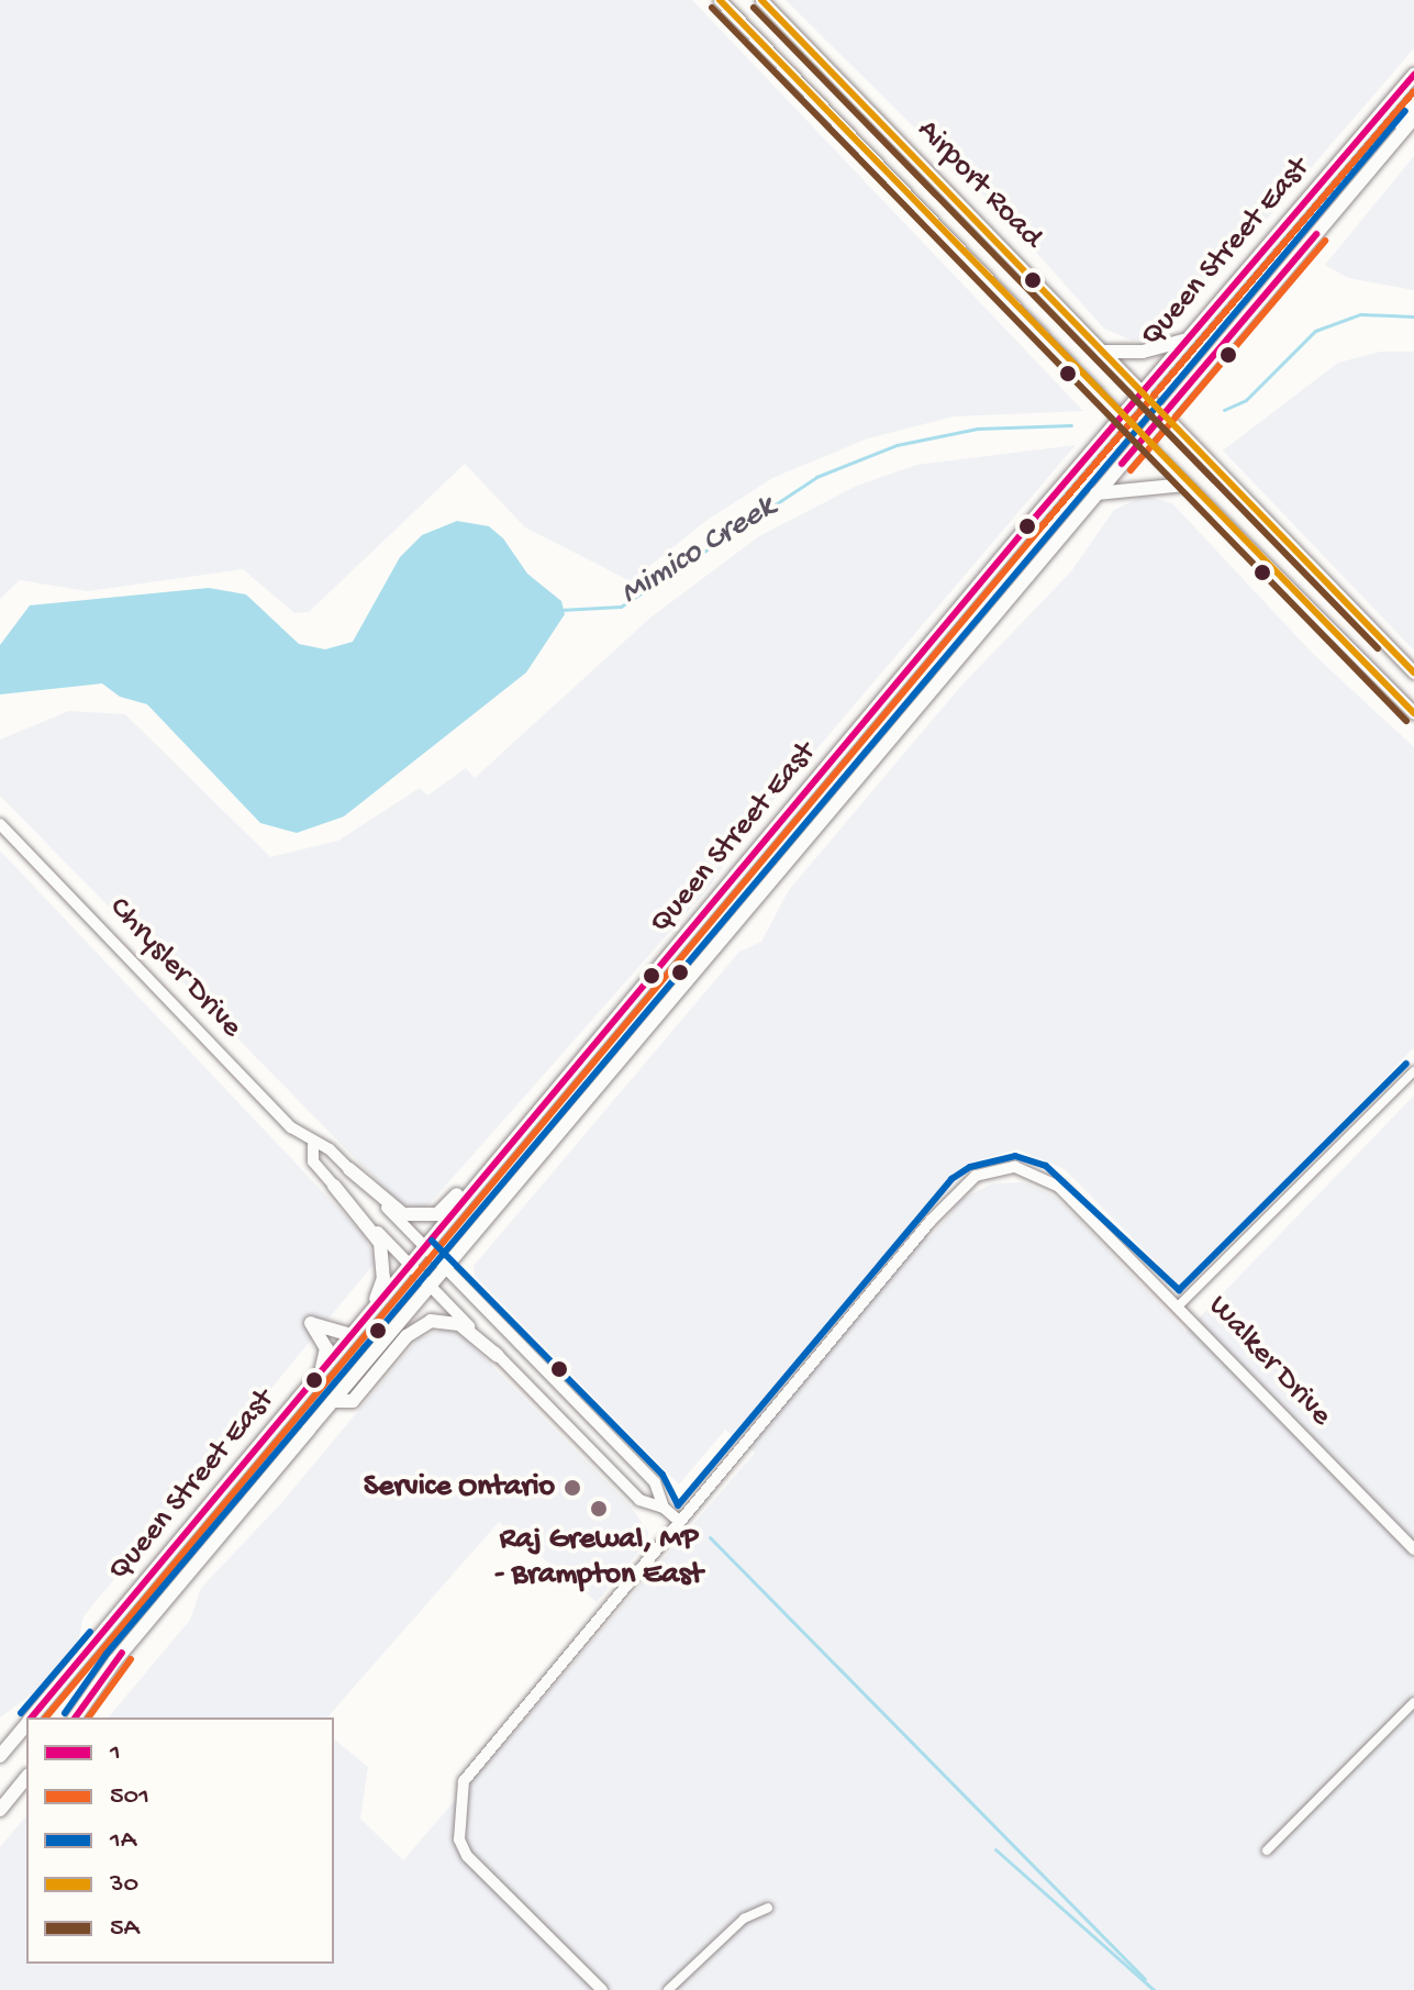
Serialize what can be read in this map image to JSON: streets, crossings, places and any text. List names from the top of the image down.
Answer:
{
  "streets": {
    "main road": ["Airport Road", "Queen Street East"],
    "street": ["Chrysler Drive", "Walker Drive"]
  },
  "crossings": [
    ["Airport Road", "Queen Street East"],
    ["Queen Street East", "Chrysler Drive"]
  ],
  "water": ["Mimico Creek"],
  "places": ["Service Ontario", "Raj Grewal, MP - Brampton East"],
  "lines": [
    "transit line 30",
    "transit line 5A",
    "transit line 1",
    "transit line 501",
    "transit line 1A"
  ],
  "legend": [
    "1",
    "501",
    "1A",
    "30",
    "5A"
  ]
}
